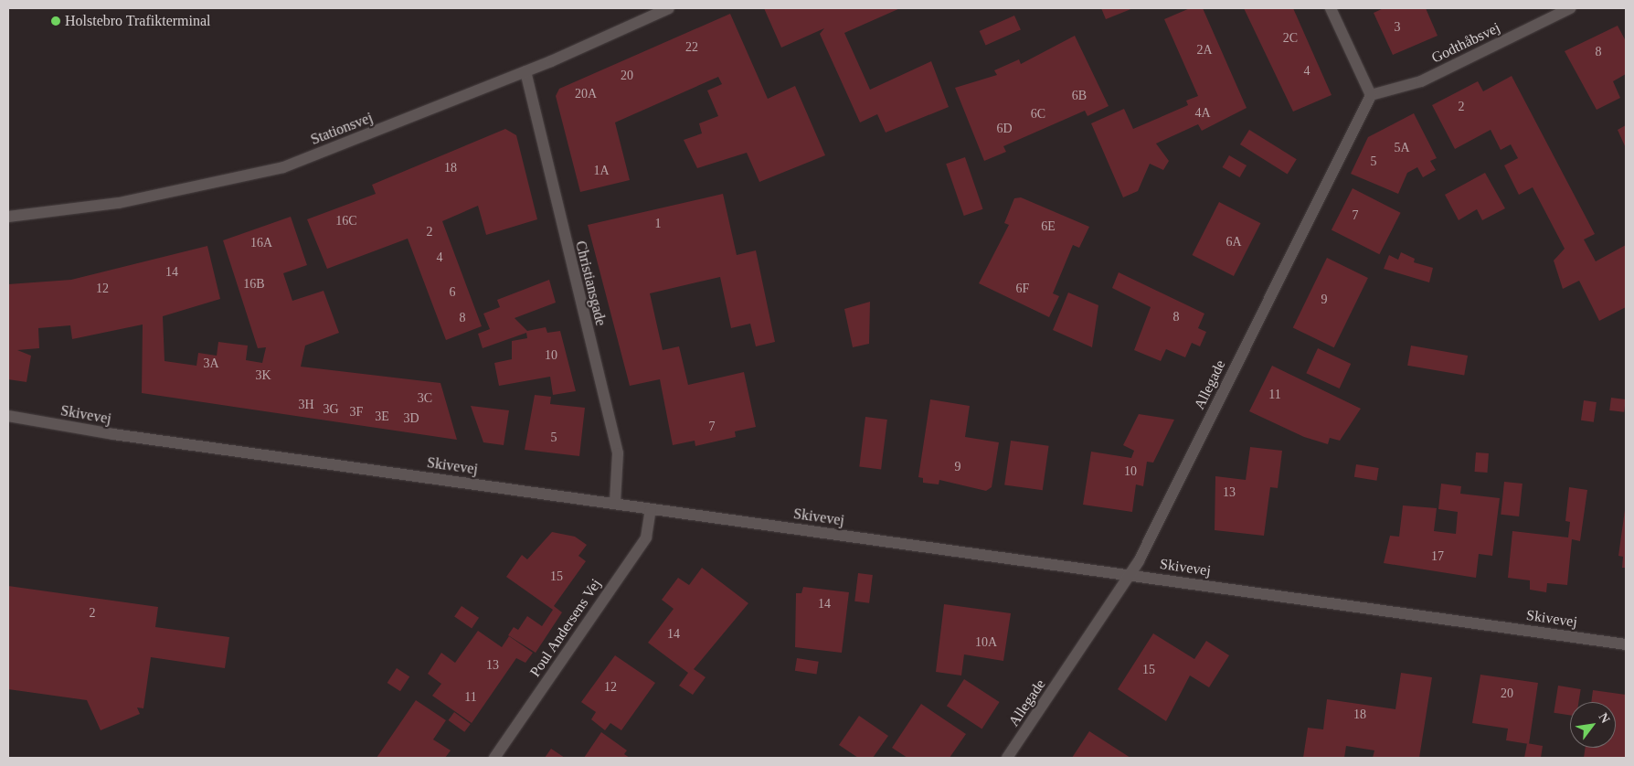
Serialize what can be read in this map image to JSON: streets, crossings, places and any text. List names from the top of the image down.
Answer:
{
  "streets": {
    "street": [
      "Godthåbsvej",
      "Stationsvej",
      "Christiansgade",
      "Allegade",
      "Skivevej",
      "Poul Andersens Vej"
    ]
  },
  "crossings": [
    ["Godthåbsvej", "Allegade"],
    ["Stationsvej", "Christiansgade"],
    ["Christiansgade", "Skivevej"],
    ["Allegade", "Skivevej"],
    ["Skivevej", "Poul Andersens Vej"]
  ],
  "places": ["Holstebro Trafikterminal"],
  "house_numbers": [
    "3",
    "2C",
    "22",
    "2A",
    "8",
    "4",
    "20",
    "20A",
    "6B",
    "2",
    "4A",
    "6C",
    "6D",
    "5A",
    "5",
    "18",
    "1A",
    "7",
    "16C",
    "1",
    "6E",
    "2",
    "6A",
    "16A",
    "4",
    "14",
    "16B",
    "12",
    "6F",
    "6",
    "9",
    "8",
    "8",
    "10",
    "3A",
    "3K",
    "11",
    "3C",
    "3H",
    "3G",
    "3F",
    "3E",
    "3D",
    "7",
    "5",
    "9",
    "10",
    "13",
    "17",
    "15",
    "14",
    "2",
    "14",
    "10A",
    "13",
    "15",
    "12",
    "20",
    "11",
    "18"
  ],
  "north": "top right"
}
